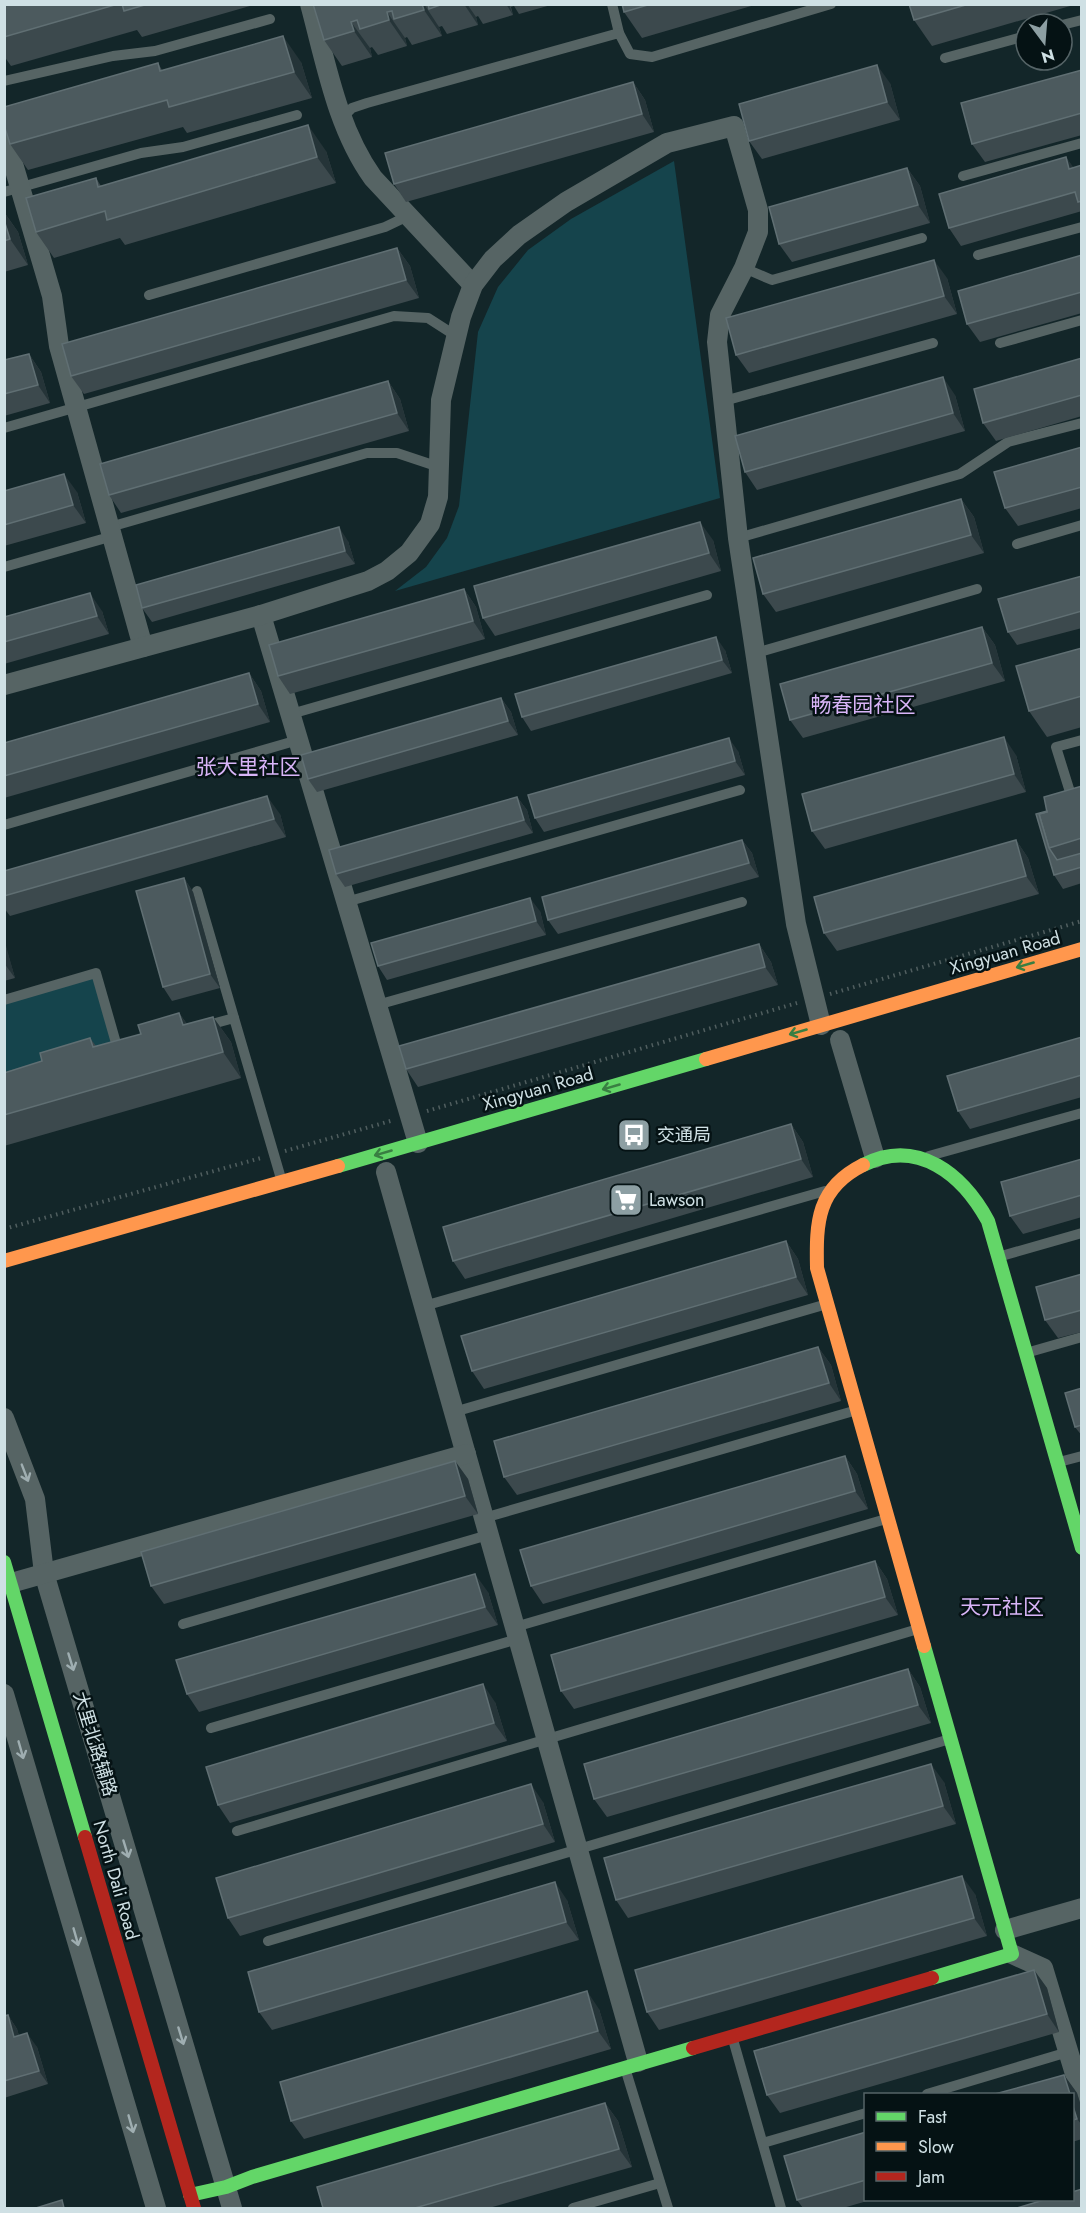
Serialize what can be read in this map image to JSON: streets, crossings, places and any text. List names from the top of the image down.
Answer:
{
  "streets": {
    "street": ["Xingyuan Road", "大里北路辅路", "North Dali Road"]
  },
  "one_way": ["Xingyuan Road"],
  "districts": ["畅春园社区", "张大里社区", "天元社区"],
  "places": {
    "bus stop": ["交通局"],
    "supermarket": ["Lawson"]
  },
  "legend": ["Fast", "Slow", "Jam"],
  "north": "bottom"
}
